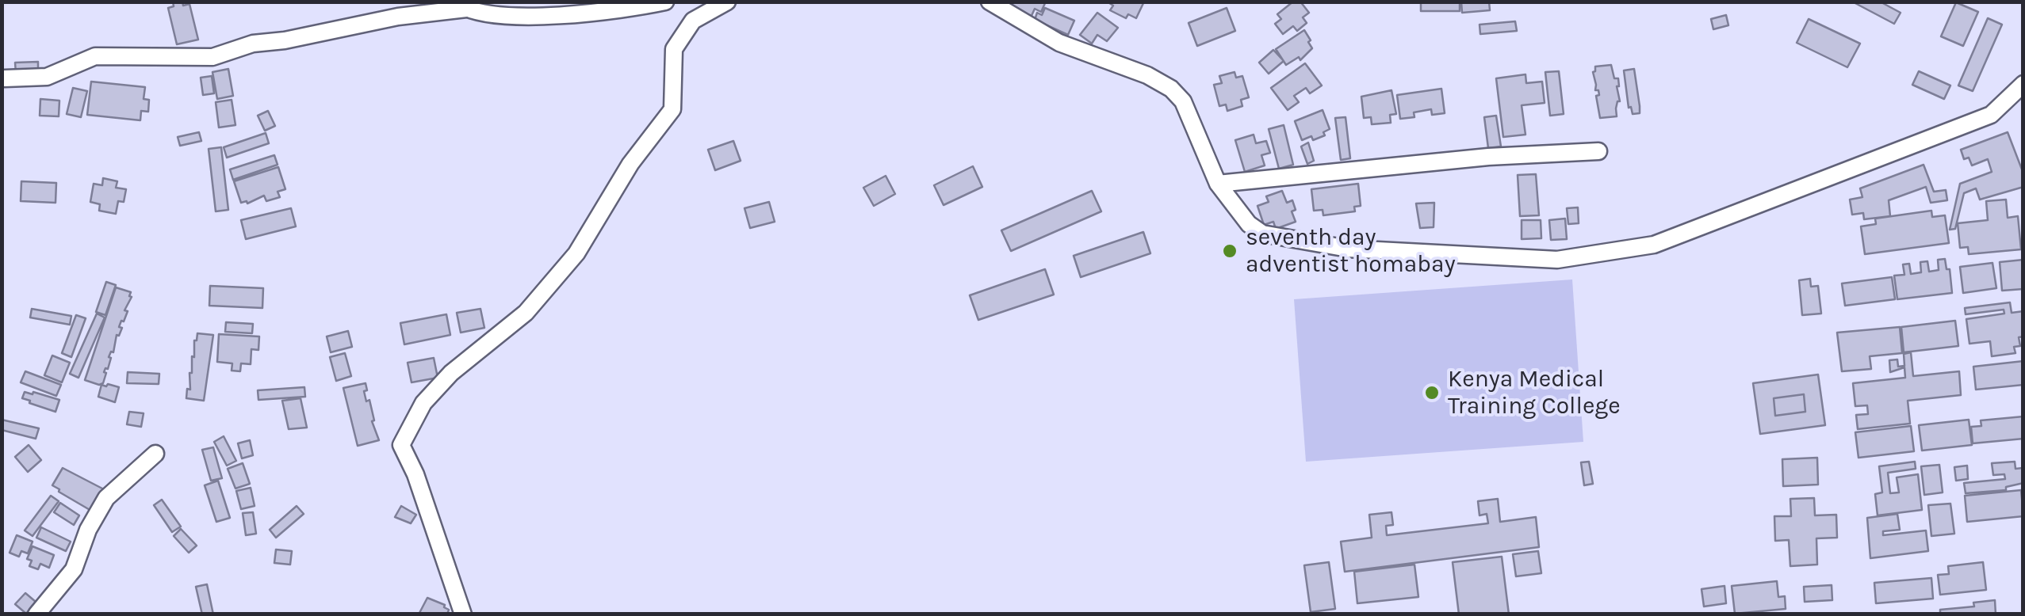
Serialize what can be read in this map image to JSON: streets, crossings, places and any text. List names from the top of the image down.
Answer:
{
  "places": ["seventh day adventist homabay", "Kenya Medical Training College"]
}
